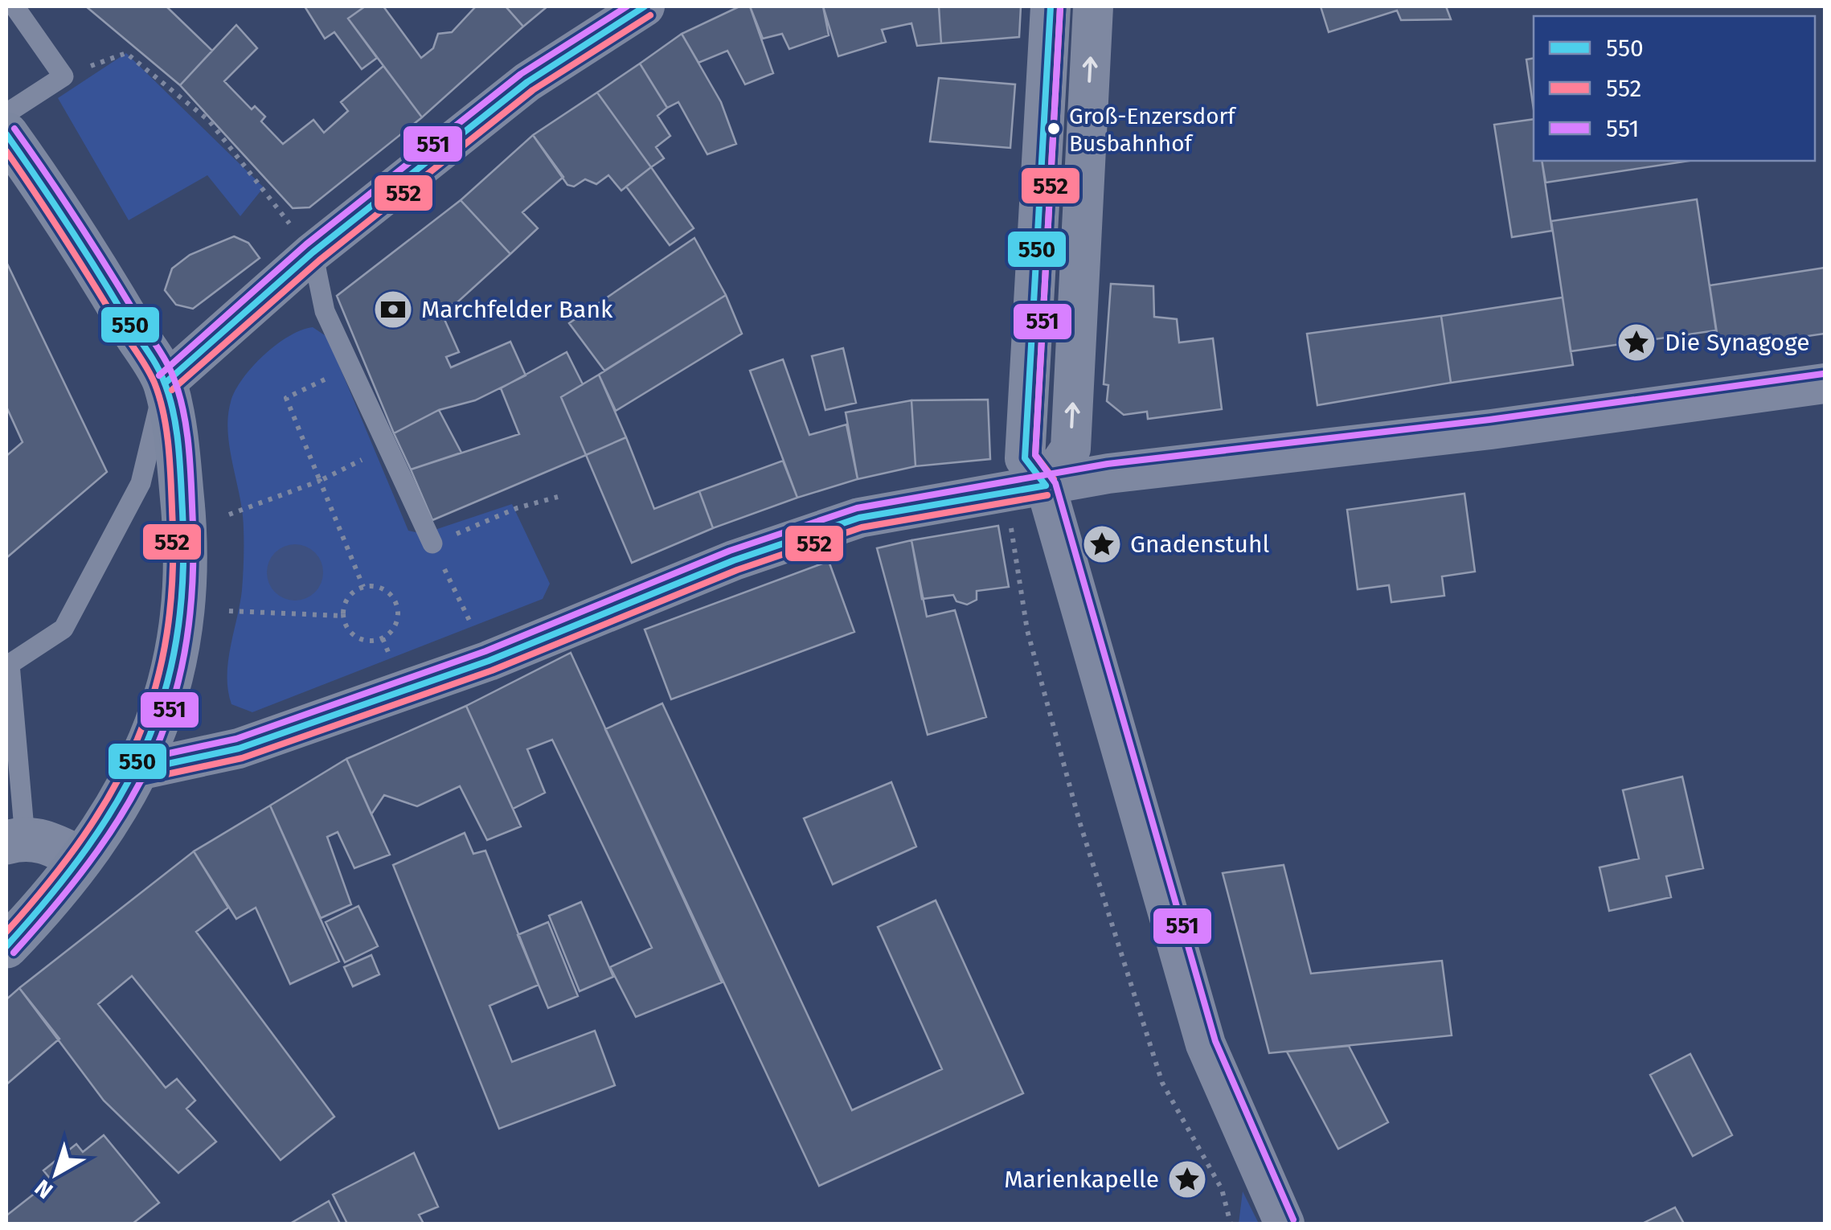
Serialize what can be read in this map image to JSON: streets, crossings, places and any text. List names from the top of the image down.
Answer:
{
  "places": {
    "other": ["Groß-Enzersdorf Busbahnhof"],
    "bank": ["Marchfelder Bank"],
    "place": ["Die Synagoge", "Gnadenstuhl", "Marienkapelle"]
  },
  "lines": ["transit line 550", "transit line 551", "transit line 552"],
  "legend": ["550", "552", "551"],
  "north": "bottom left"
}
